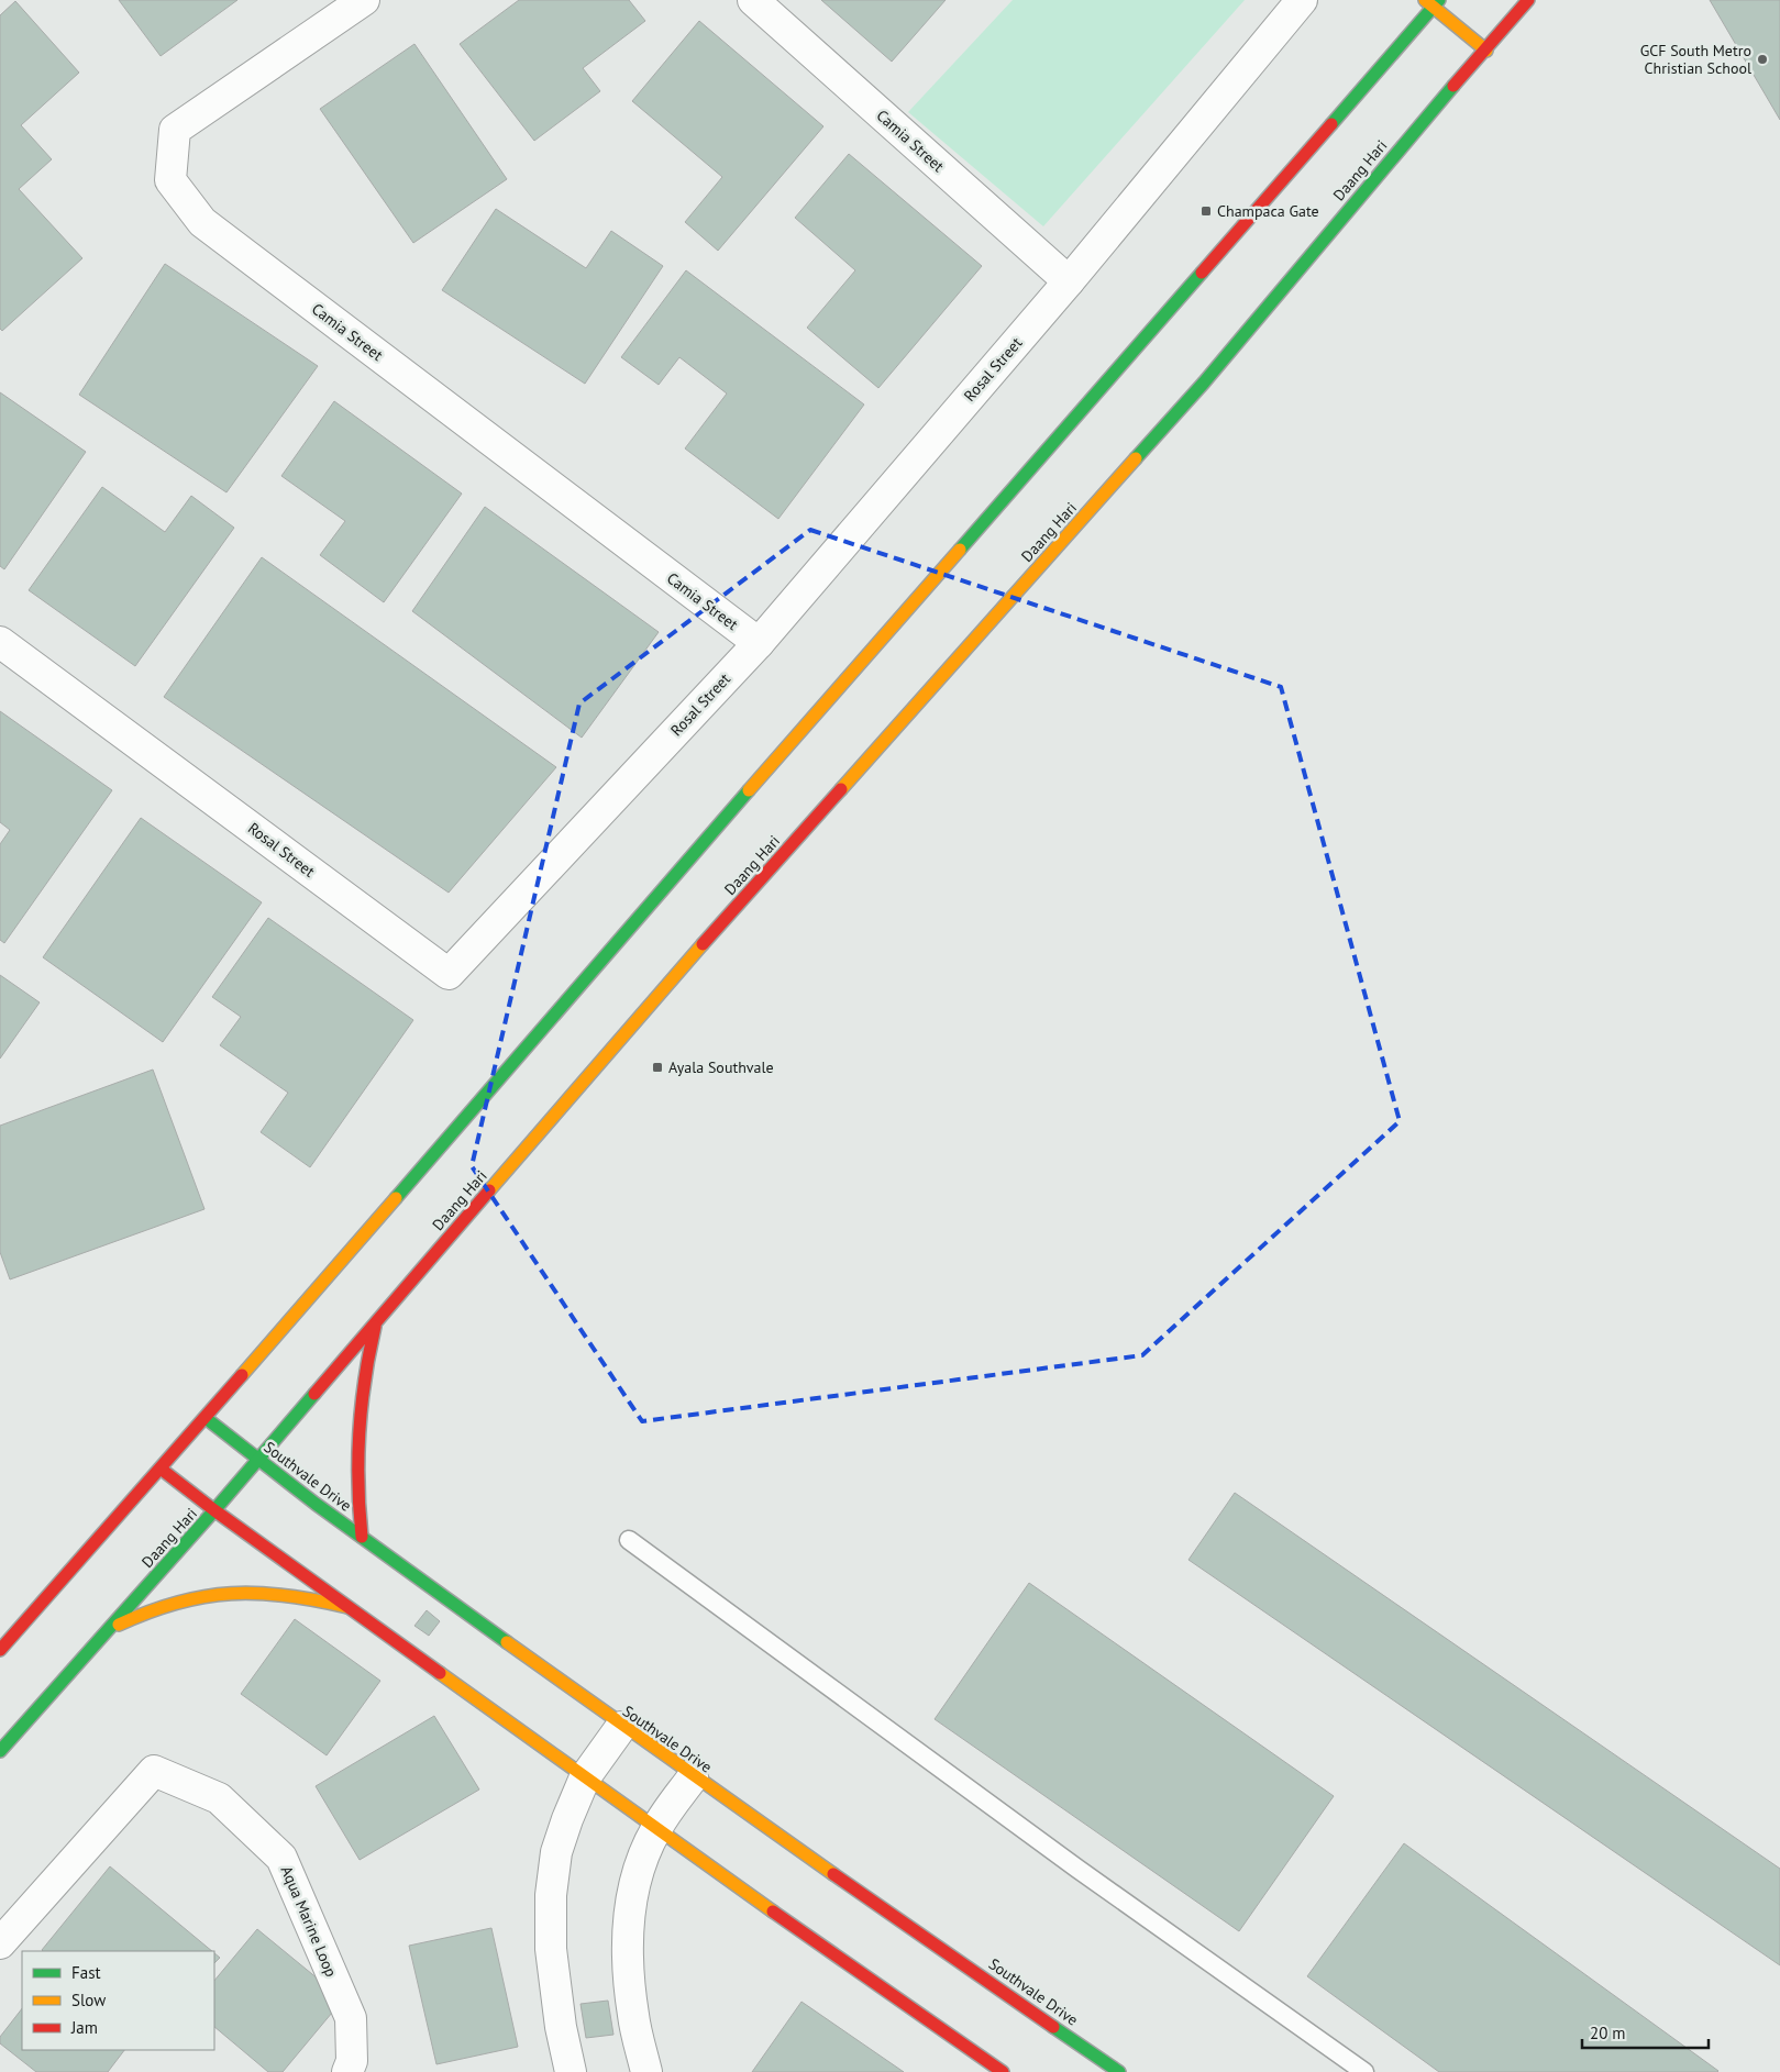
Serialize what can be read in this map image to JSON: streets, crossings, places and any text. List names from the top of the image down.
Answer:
{
  "streets": {
    "main road": ["Daang Hari", "Southvale Drive"],
    "street": ["Camia Street", "Rosal Street", "Aqua Marine Loop"]
  },
  "crossings": [
    ["Camia Street", "Rosal Street"],
    ["Daang Hari", "Southvale Drive"]
  ],
  "places": {
    "other": ["GCF South Metro Christian School"],
    "transit": ["Champaca Gate", "Ayala Southvale"]
  },
  "legend": ["Fast", "Slow", "Jam"],
  "scale_bar": "20 m"
}
